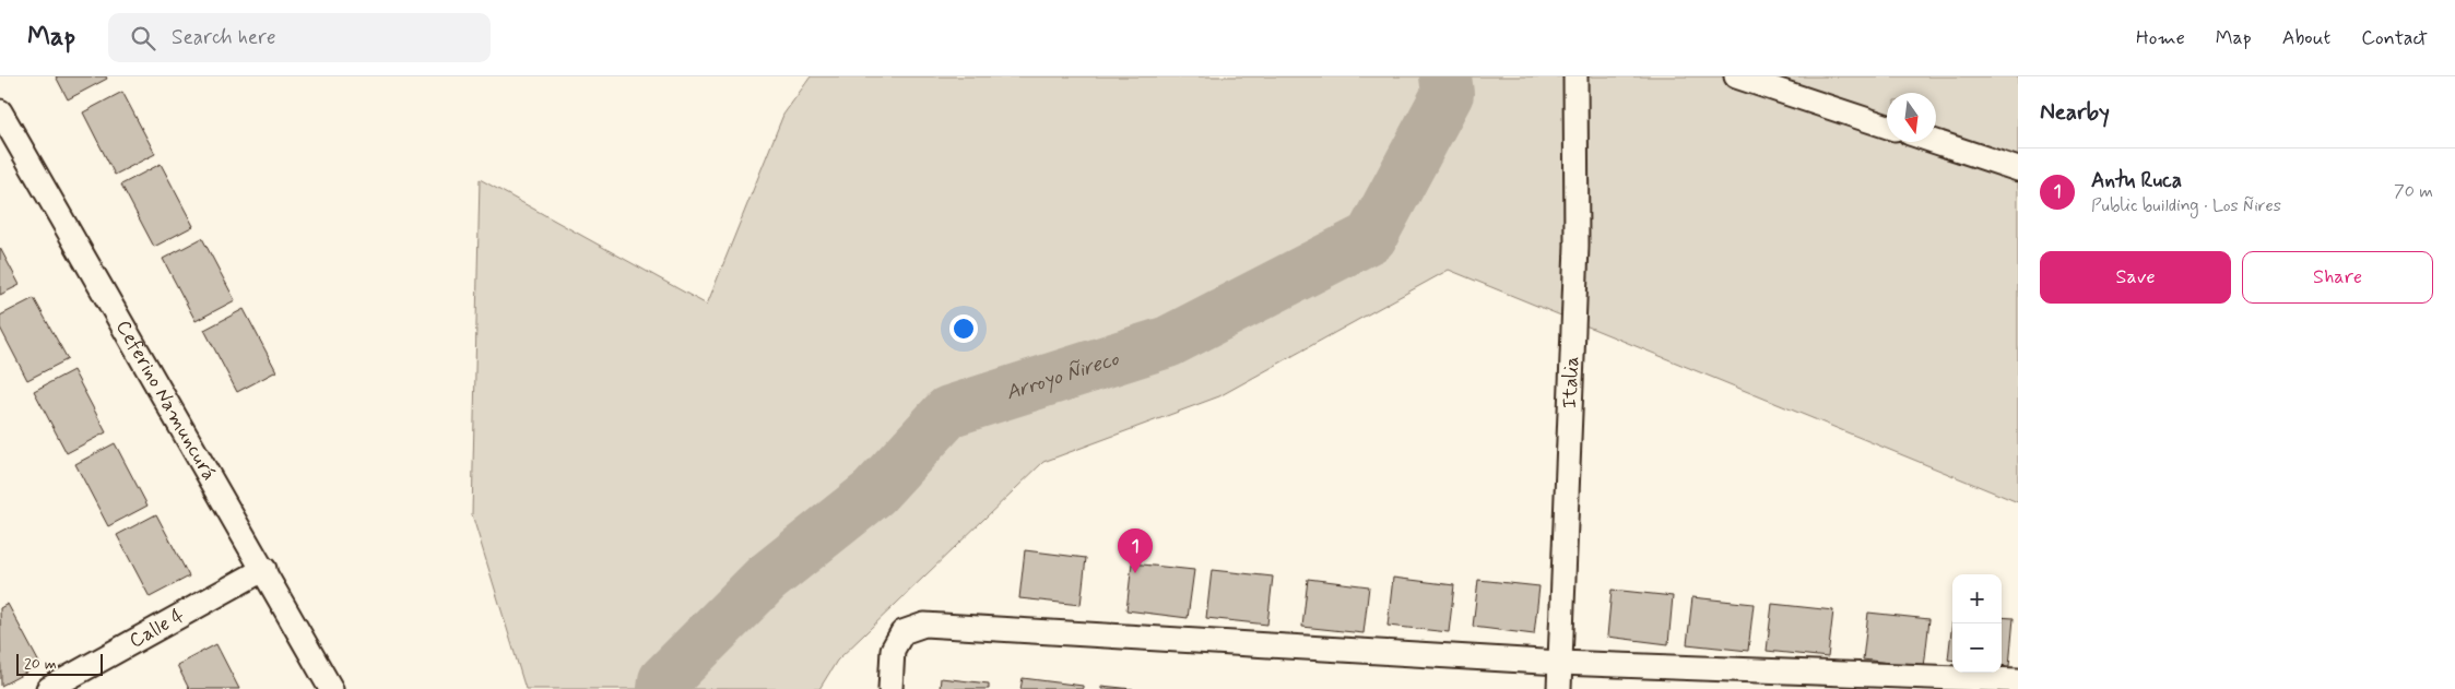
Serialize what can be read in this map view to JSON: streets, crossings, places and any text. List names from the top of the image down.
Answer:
{
  "streets": {
    "street": ["Italia", "Ceferino Namuncurá", "Calle 4"]
  },
  "crossings": [
    ["Ceferino Namuncurá", "Calle 4"]
  ],
  "water": ["Arroyo Ñireco"],
  "scale_bar": "20 m",
  "north": "bottom",
  "page": {
    "header": "Map",
    "search": "Search here",
    "nav": [
      "Home",
      "Map",
      "About",
      "Contact"
    ],
    "heading": "Nearby",
    "list": [
      {
        "mark": "1",
        "name": "Antu Ruca",
        "note": "Public building · Los Ñires",
        "value": "70 m"
      }
    ],
    "buttons": ["Save", "Share"],
    "pins": "1",
    "map_buttons": ["+", "−"],
    "scale": "20 m"
  }
}
